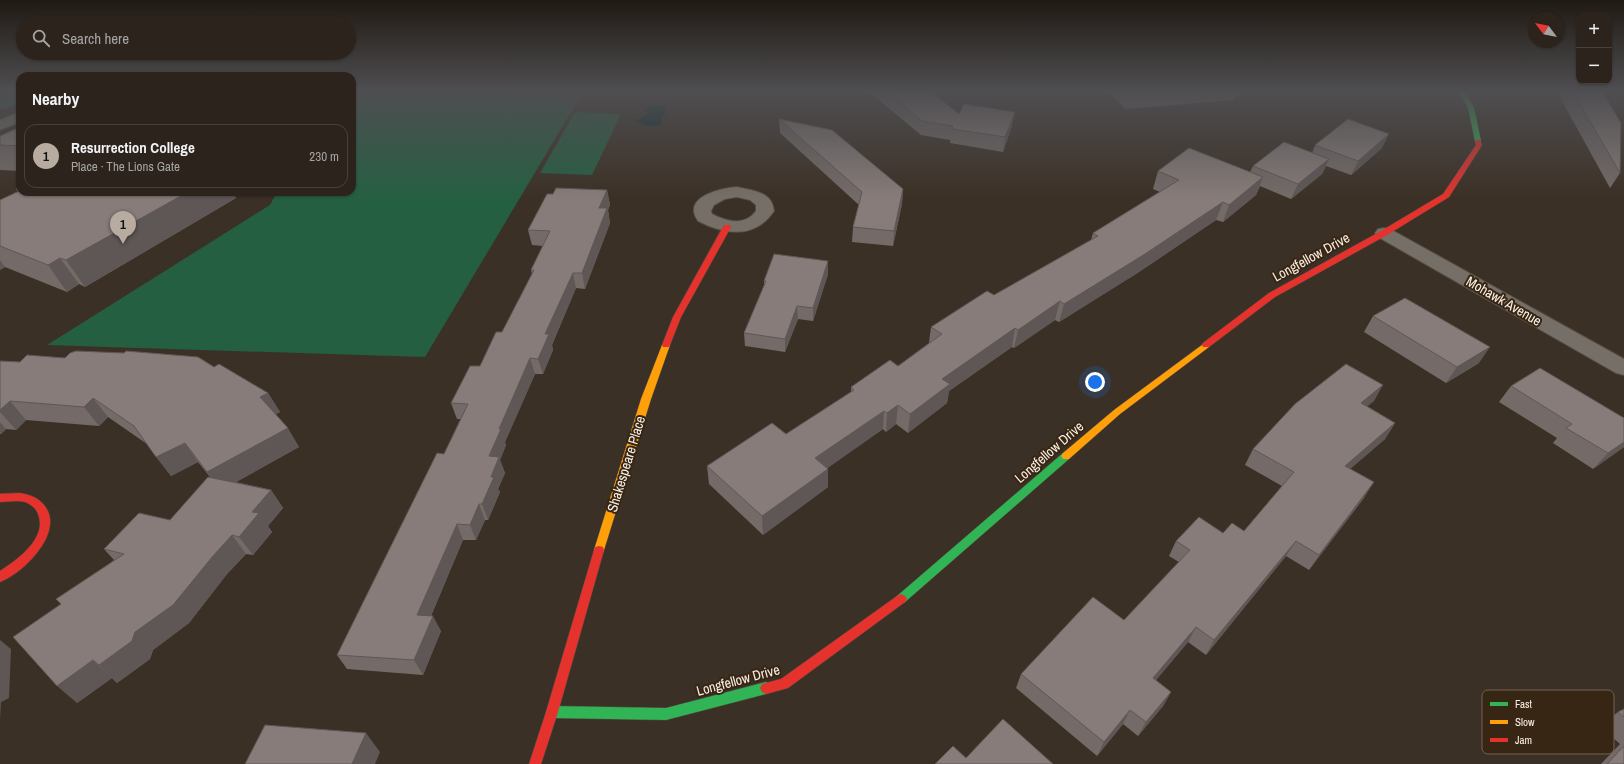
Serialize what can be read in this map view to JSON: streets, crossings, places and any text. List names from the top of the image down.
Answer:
{
  "streets": {
    "street": ["Longfellow Drive", "Mohawk Avenue", "Shakespeare Place"]
  },
  "crossings": [
    ["Longfellow Drive", "Mohawk Avenue"],
    ["Longfellow Drive", "Shakespeare Place"]
  ],
  "legend": ["Fast", "Slow", "Jam"],
  "north": "top left",
  "page": {
    "map_buttons": ["+", "−"],
    "search": "Search here",
    "heading": "Nearby",
    "list": [
      {
        "mark": "1",
        "name": "Resurrection College",
        "note": "Place · The Lions Gate",
        "value": "230 m"
      }
    ],
    "pins": "1"
  }
}
